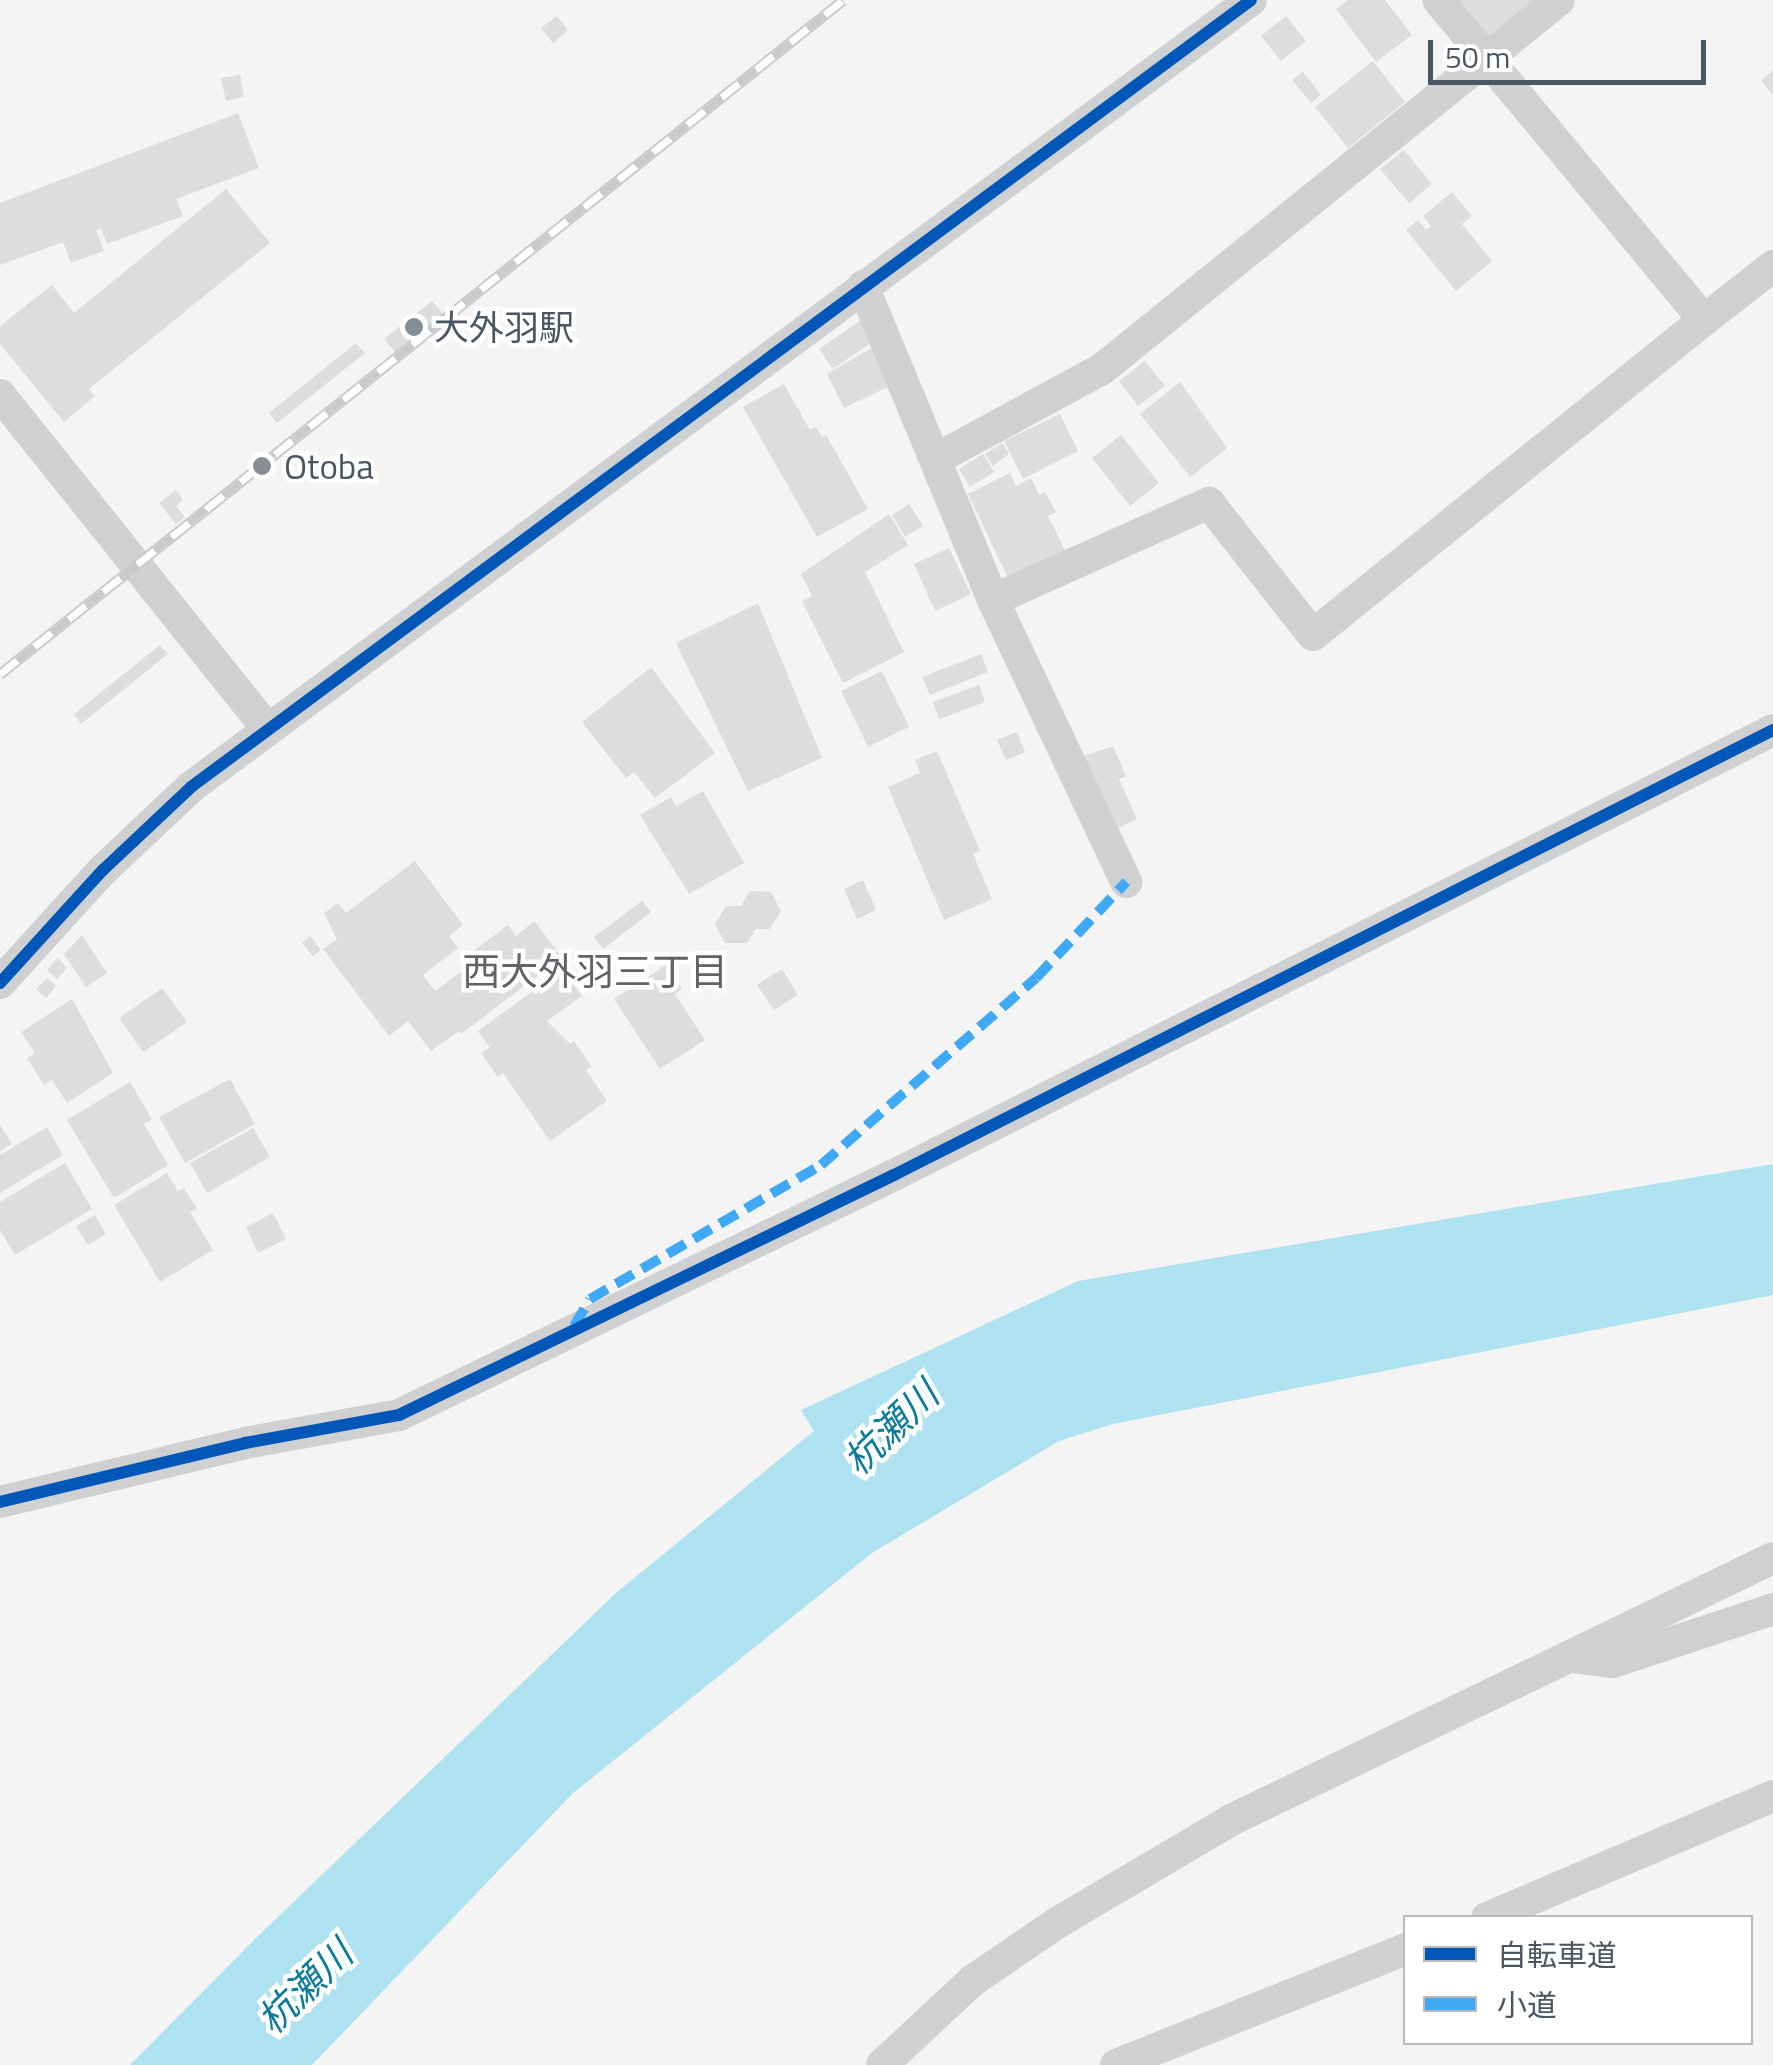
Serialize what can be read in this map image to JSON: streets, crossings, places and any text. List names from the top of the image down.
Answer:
{
  "districts": ["西大外羽三丁目"],
  "water": ["杭瀬川"],
  "places": ["大外羽駅", "Otoba"],
  "legend": ["自転車道", "小道"],
  "scale_bar": "50 m"
}
